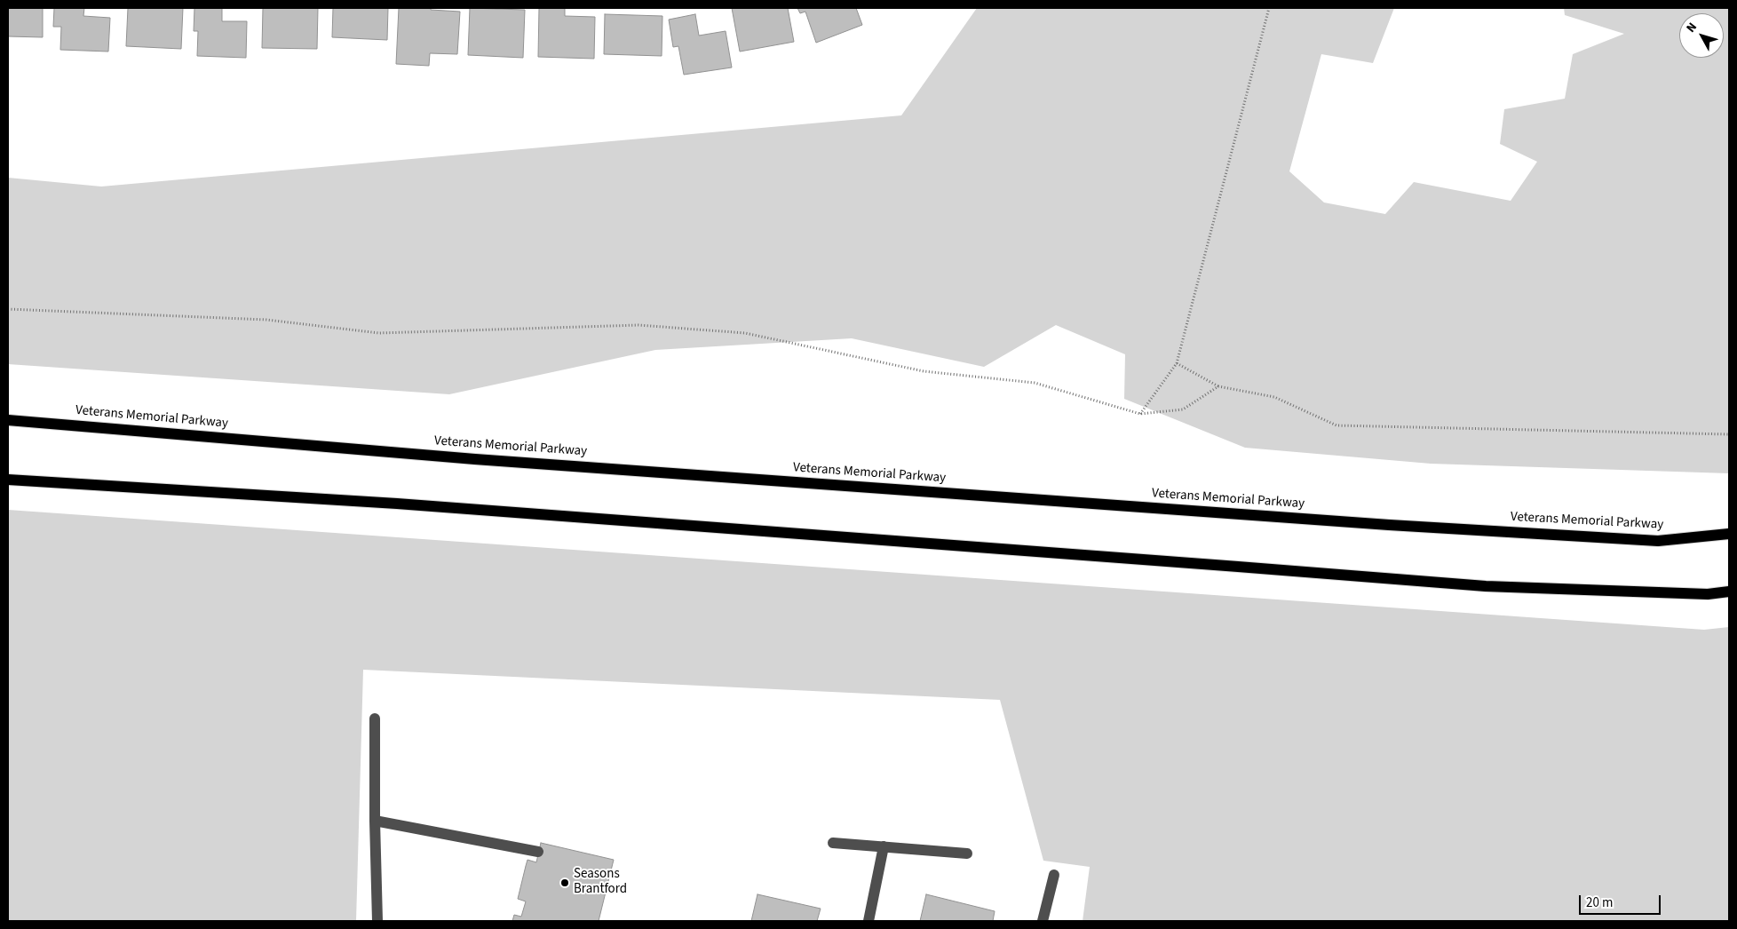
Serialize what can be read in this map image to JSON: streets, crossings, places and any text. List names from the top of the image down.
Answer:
{
  "streets": {
    "main road": ["Veterans Memorial Parkway"]
  },
  "places": ["Seasons Brantford"],
  "scale_bar": "20 m",
  "north": "top left"
}
